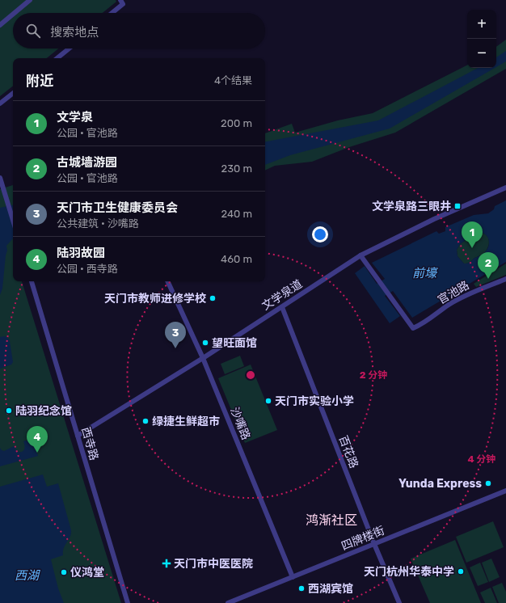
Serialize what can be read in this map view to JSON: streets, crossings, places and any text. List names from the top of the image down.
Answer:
{
  "streets": {
    "street": [
      "官池路",
      "文学泉道",
      "沙嘴路",
      "西寺路",
      "百花路",
      "四牌楼街"
    ]
  },
  "crossings": [
    ["官池路", "文学泉道"],
    ["文学泉道", "沙嘴路"],
    ["文学泉道", "西寺路"],
    ["文学泉道", "百花路"],
    ["沙嘴路", "四牌楼街"],
    ["百花路", "四牌楼街"]
  ],
  "districts": ["鸿渐社区"],
  "water": ["前壕", "西湖"],
  "places": {
    "transit": ["文学泉路三眼井"],
    "other": [
      "天门市教师进修学校",
      "望旺面馆",
      "天门市实验小学",
      "陆羽纪念馆",
      "绿捷生鲜超市",
      "Yunda Express",
      "天门杭州华泰中学",
      "仪鸿堂",
      "西湖宾馆"
    ],
    "health": ["天门市中医医院"]
  },
  "page": {
    "map_buttons": ["+", "−"],
    "search": "搜索地点",
    "heading": ["附近", "4个结果"],
    "list": [
      {
        "mark": "1",
        "name": "文学泉",
        "note": "公园 · 官池路",
        "value": "200 m"
      },
      {
        "mark": "2",
        "name": "古城墙游园",
        "note": "公园 · 官池路",
        "value": "230 m"
      },
      {
        "mark": "3",
        "name": "天门市卫生健康委员会",
        "note": "公共建筑 · 沙嘴路",
        "value": "240 m"
      },
      {
        "mark": "4",
        "name": "陆羽故园",
        "note": "公园 · 西寺路",
        "value": "460 m"
      }
    ],
    "pins": [
      "1",
      "2",
      "3",
      "4"
    ]
  },
  "rings": ["2 分钟", "4 分钟"]
}
